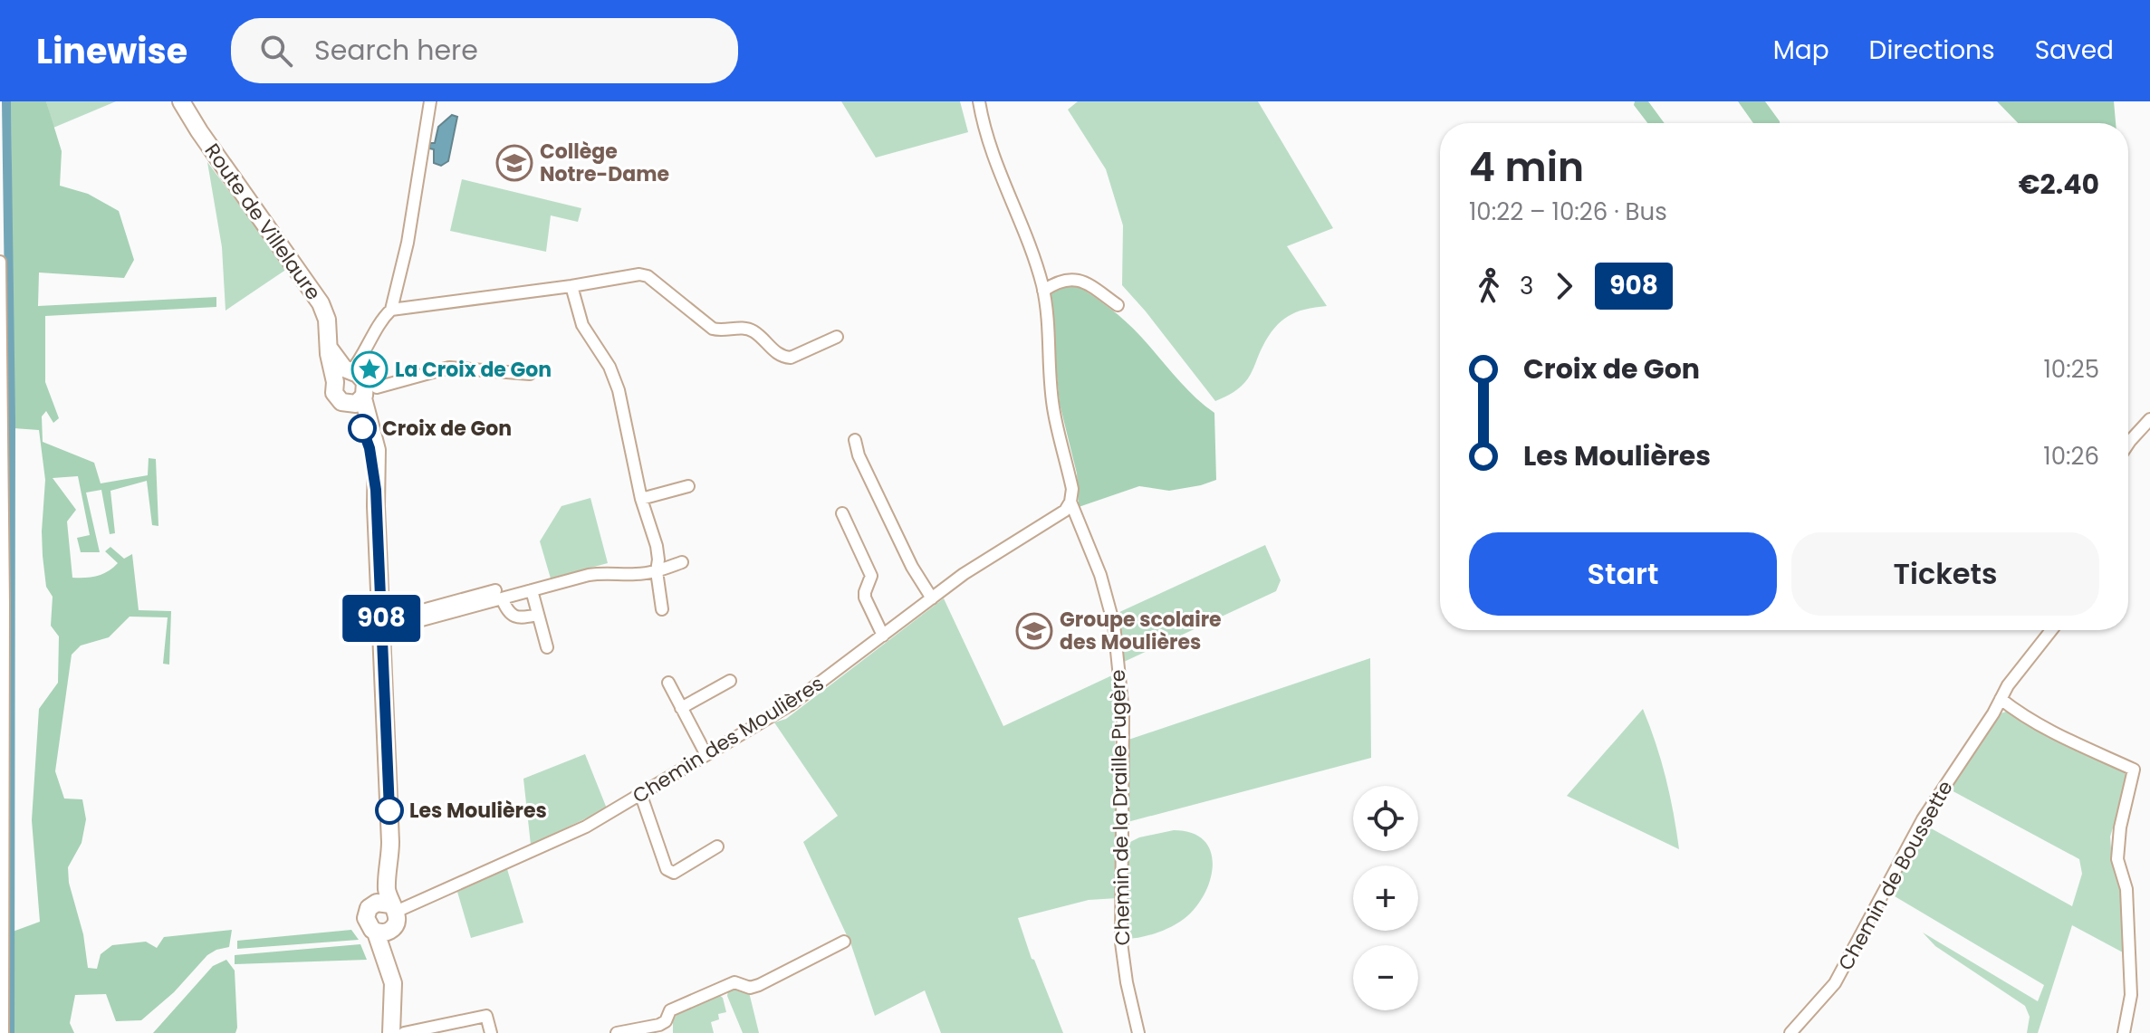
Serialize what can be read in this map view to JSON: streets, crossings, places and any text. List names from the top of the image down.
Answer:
{
  "streets": {
    "main road": ["Route de Villelaure"],
    "street": ["Chemin des Moulières", "Chemin de la Draille Pugère", "Chemin de Boussette"]
  },
  "crossings": [
    ["Chemin des Moulières", "Chemin de la Draille Pugère"]
  ],
  "places": {
    "school or university": ["Collège Notre-Dame", "Groupe scolaire des Moulières"],
    "place": ["La Croix de Gon"],
    "other": ["Croix de Gon", "Les Moulières"]
  },
  "lines": ["bus line 908"],
  "page": {
    "header": "Linewise",
    "search": "Search here",
    "nav": ["Map", "Directions", "Saved"],
    "on_map": "908",
    "heading": ["4 min", "10:22 – 10:26 · Bus", "€2.40"],
    "legs": ["3", "908"],
    "list": [
      {
        "name": "Croix de Gon",
        "value": "10:25"
      },
      {
        "name": "Les Moulières",
        "value": "10:26"
      }
    ],
    "buttons": ["Start", "Tickets"],
    "map_buttons": ["+", "−"]
  }
}
